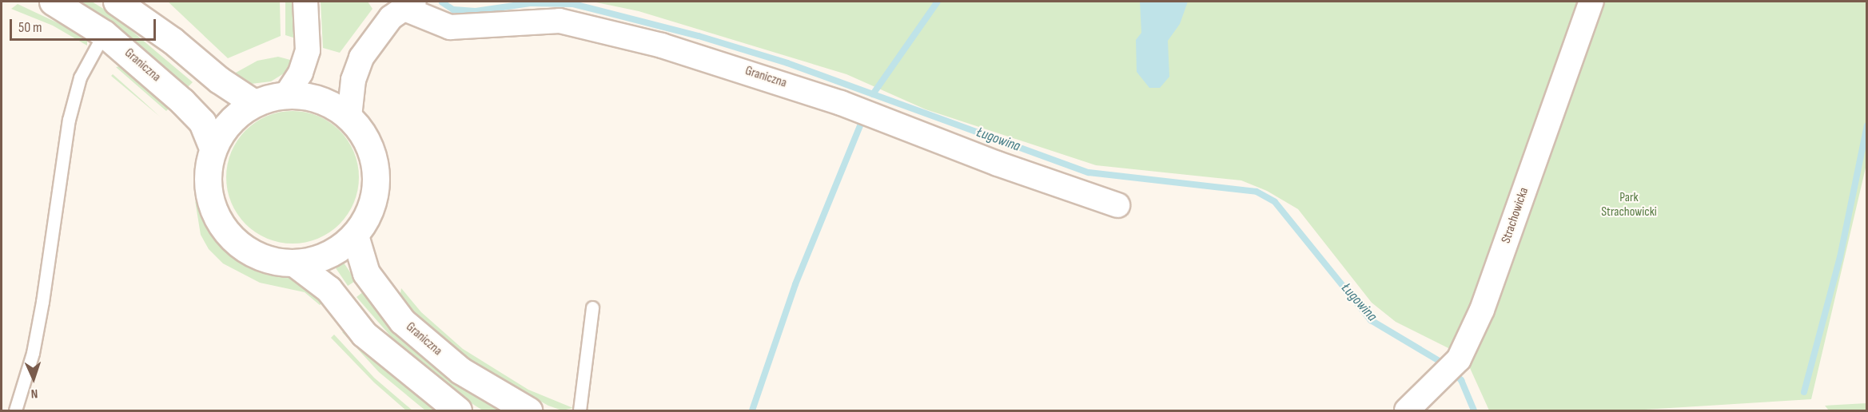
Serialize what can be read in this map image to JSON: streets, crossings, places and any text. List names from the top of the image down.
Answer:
{
  "streets": {
    "main road": ["Graniczna"],
    "street": ["Strachowicka"]
  },
  "water": ["Ługowina"],
  "parks": ["Park Strachowicki"],
  "scale_bar": "50 m",
  "north": "bottom"
}
